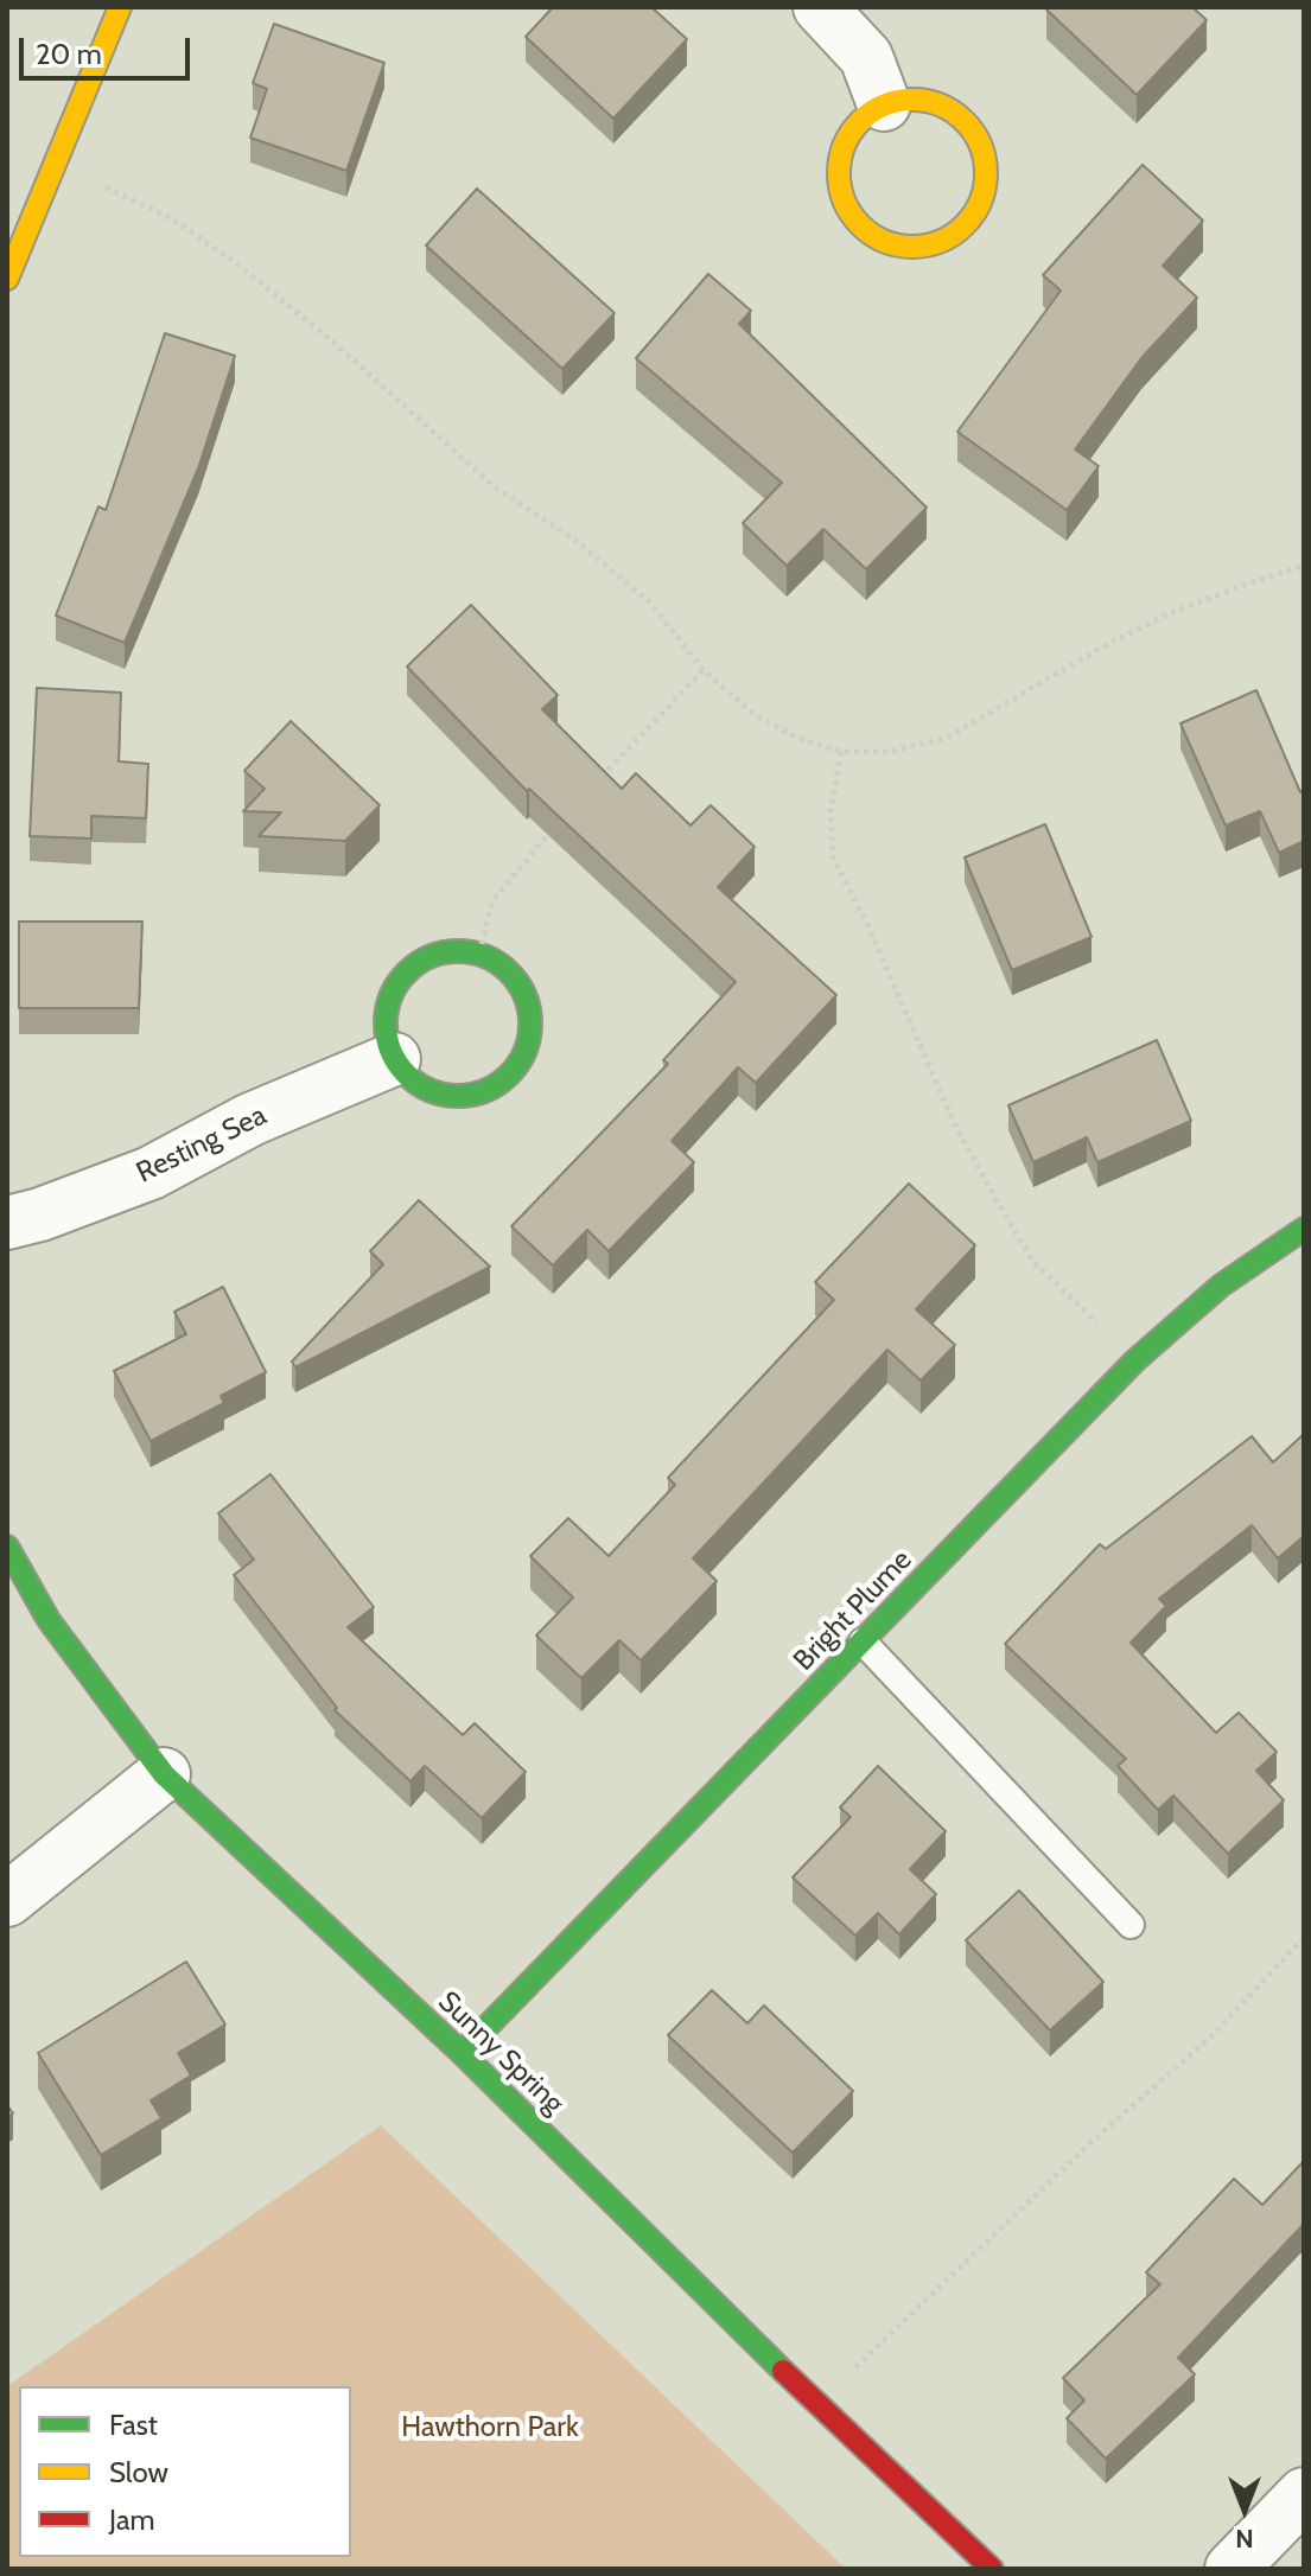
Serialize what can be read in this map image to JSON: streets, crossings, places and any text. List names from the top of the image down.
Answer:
{
  "streets": {
    "street": ["Resting Sea", "Bright Plume", "Sunny Spring"]
  },
  "crossings": [
    ["Bright Plume", "Sunny Spring"]
  ],
  "parks": ["Hawthorn Park"],
  "legend": ["Fast", "Slow", "Jam"],
  "scale_bar": "20 m",
  "north": "bottom"
}
